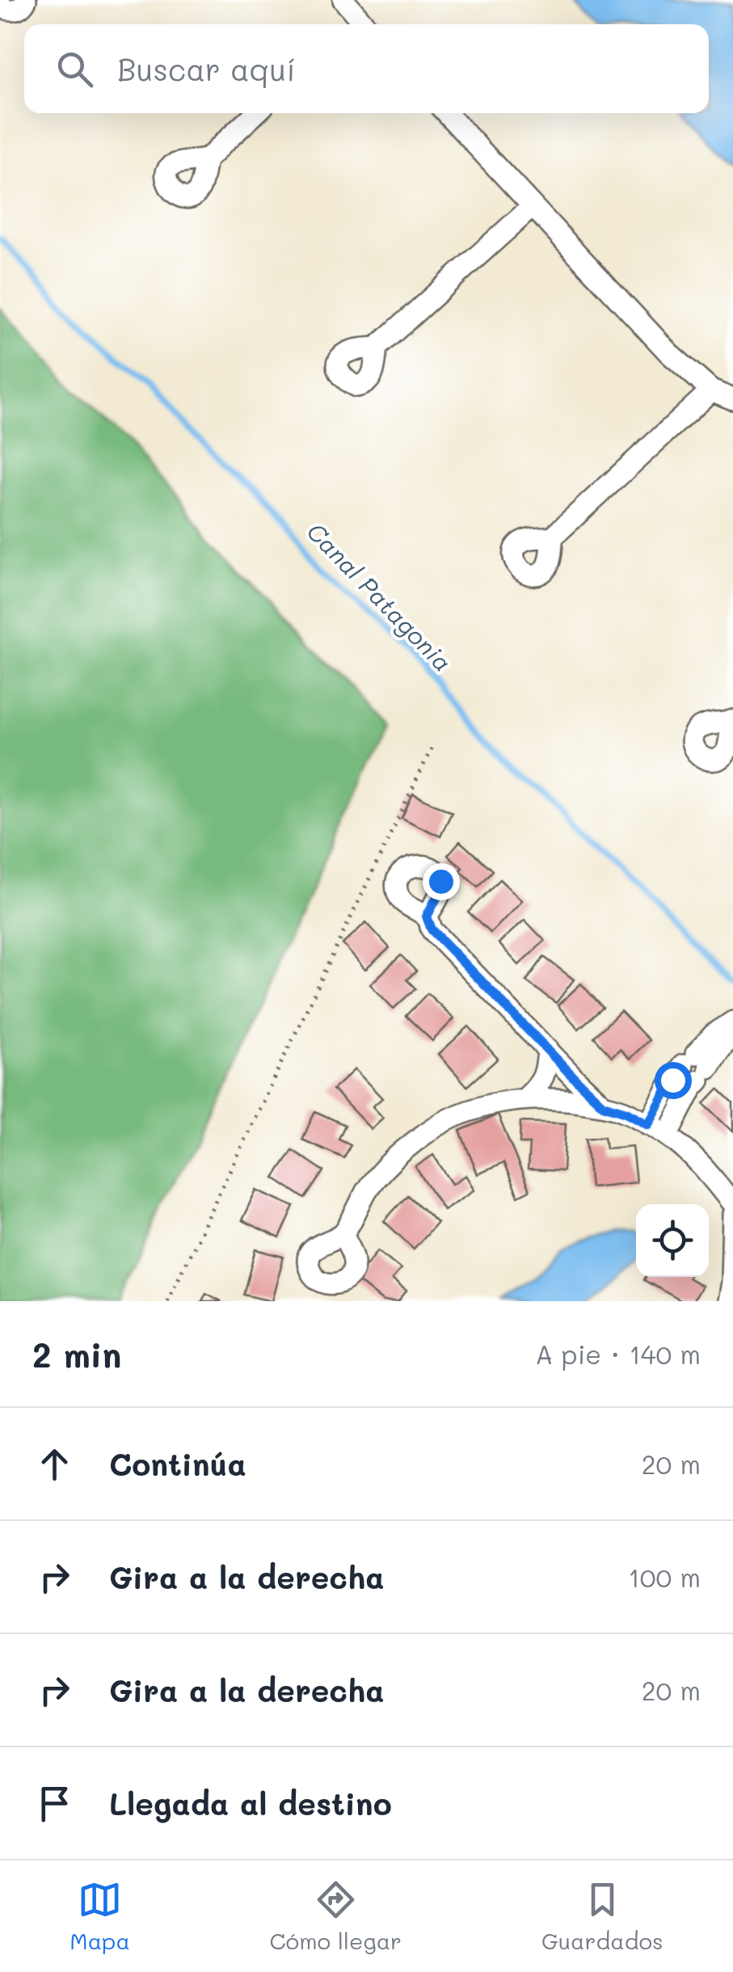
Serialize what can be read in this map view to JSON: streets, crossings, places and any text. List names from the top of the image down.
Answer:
{
  "water": ["Canal Patagonia"],
  "page": {
    "search": "Buscar aquí",
    "heading": ["2 min", "A pie · 140 m"],
    "list": [
      ["Continúa", "20 m"],
      ["Gira a la derecha", "100 m"],
      ["Gira a la derecha", "20 m"],
      "Llegada al destino"
    ],
    "nav": ["Mapa", "Cómo llegar", "Guardados"]
  }
}
